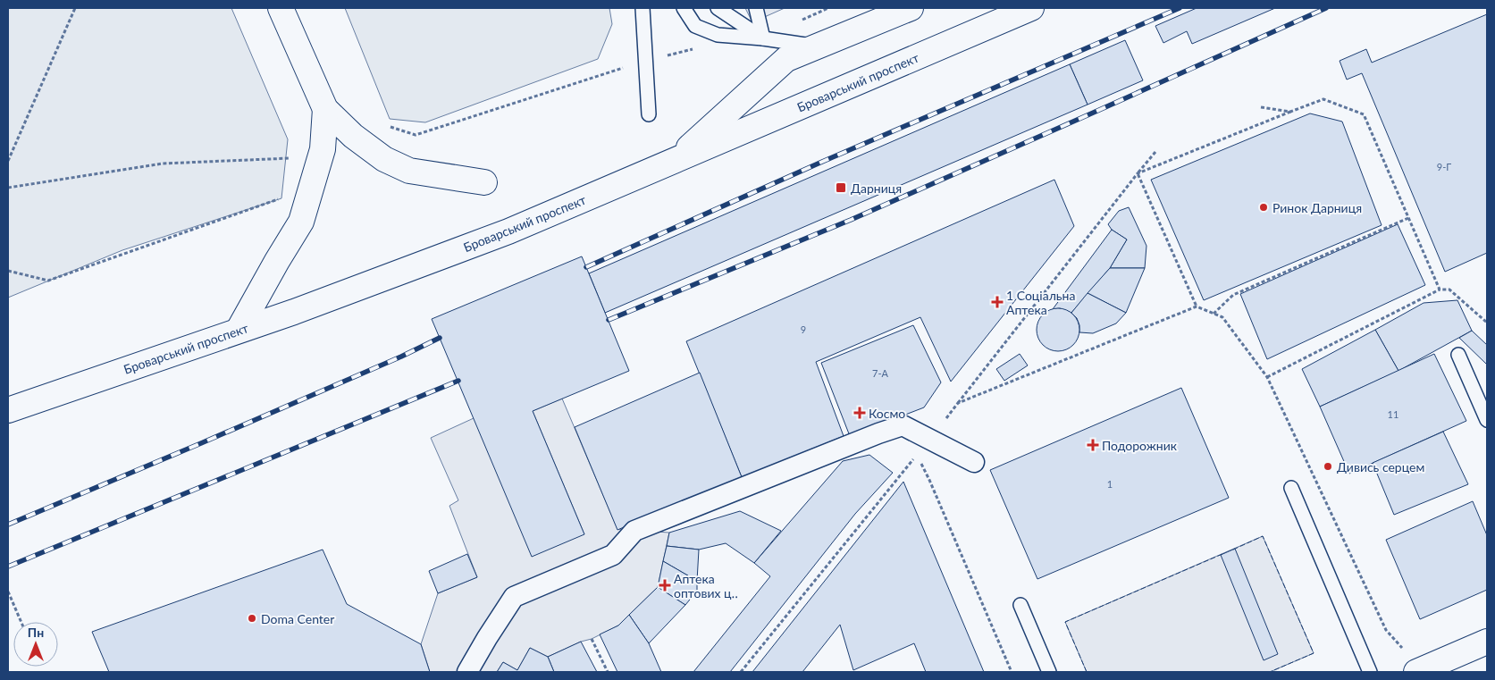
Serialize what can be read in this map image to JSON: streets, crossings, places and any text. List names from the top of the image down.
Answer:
{
  "streets": {
    "main road": ["Броварський проспект"]
  },
  "places": {
    "transit": ["Дарниця"],
    "other": ["Ринок Дарниця", "Дивись серцем", "Doma Center"],
    "health": [
      "1 Соціальна Аптека",
      "Космо",
      "Подорожник",
      "Аптека оптових ц‥"
    ]
  },
  "house_numbers": [
    "9-Г",
    "9",
    "7-А",
    "11",
    "1"
  ],
  "north": "top"
}
